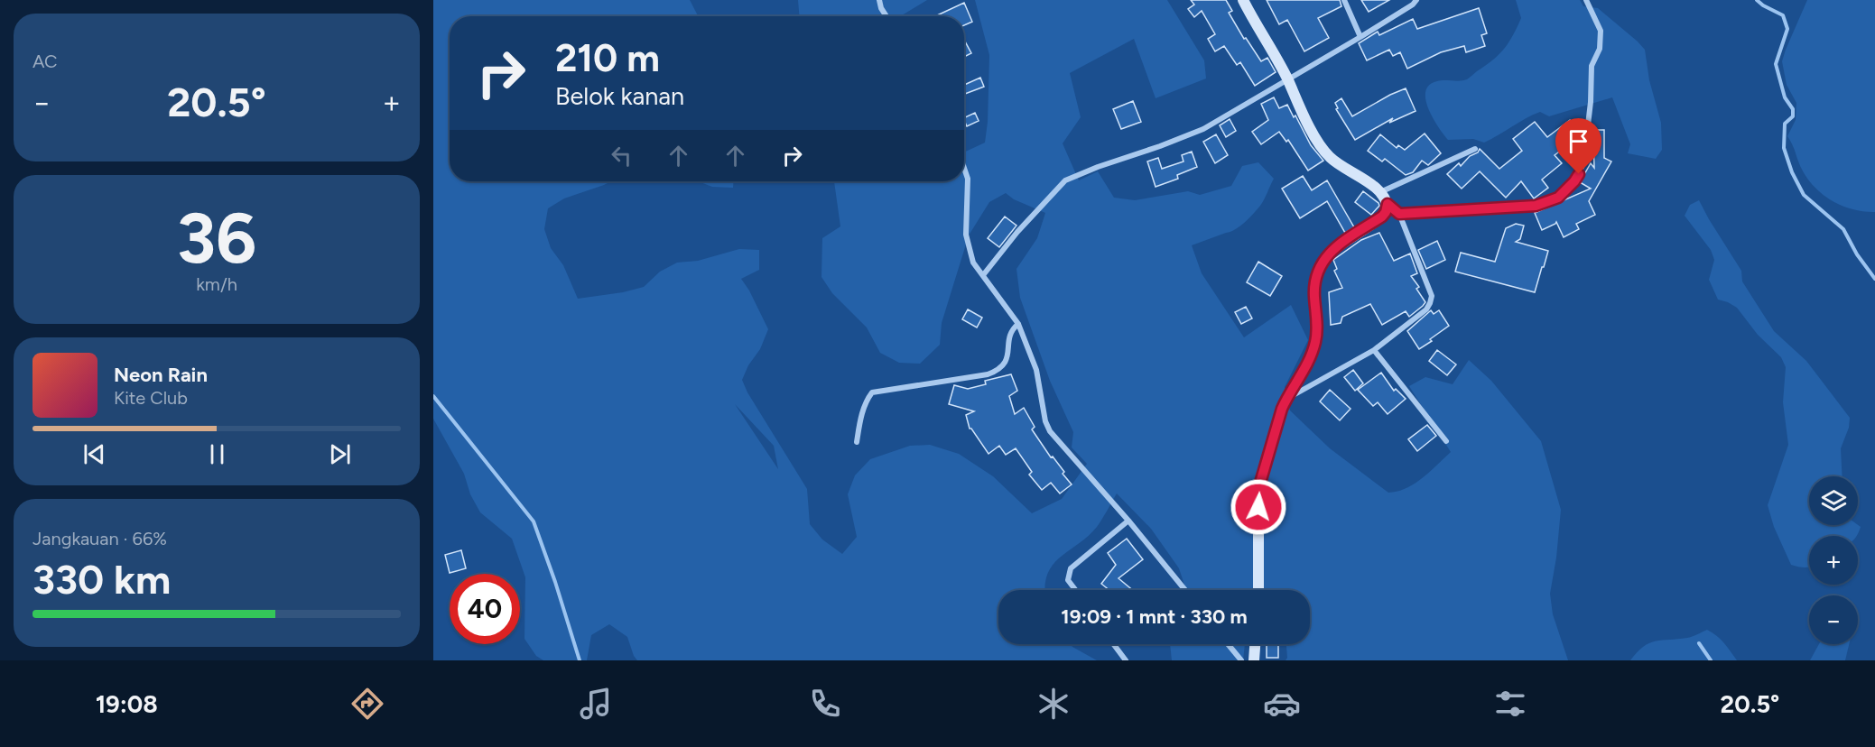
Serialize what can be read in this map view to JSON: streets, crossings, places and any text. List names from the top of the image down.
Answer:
{
  "page": {
    "tile": [
      "AC",
      ["36", "km/h"],
      ["Jangkauan · 66%", "330 km"]
    ],
    "turn": ["210 m", "Belok kanan"],
    "heat": ["−", "20.5°", "+"],
    "song": ["Neon Rain", "Kite Club"],
    "map_buttons": ["+", "−"],
    "limit": "40",
    "trip": "19:09 · 1 mnt · 330 m",
    "tabs": ["19:08", "20.5°"]
  }
}
